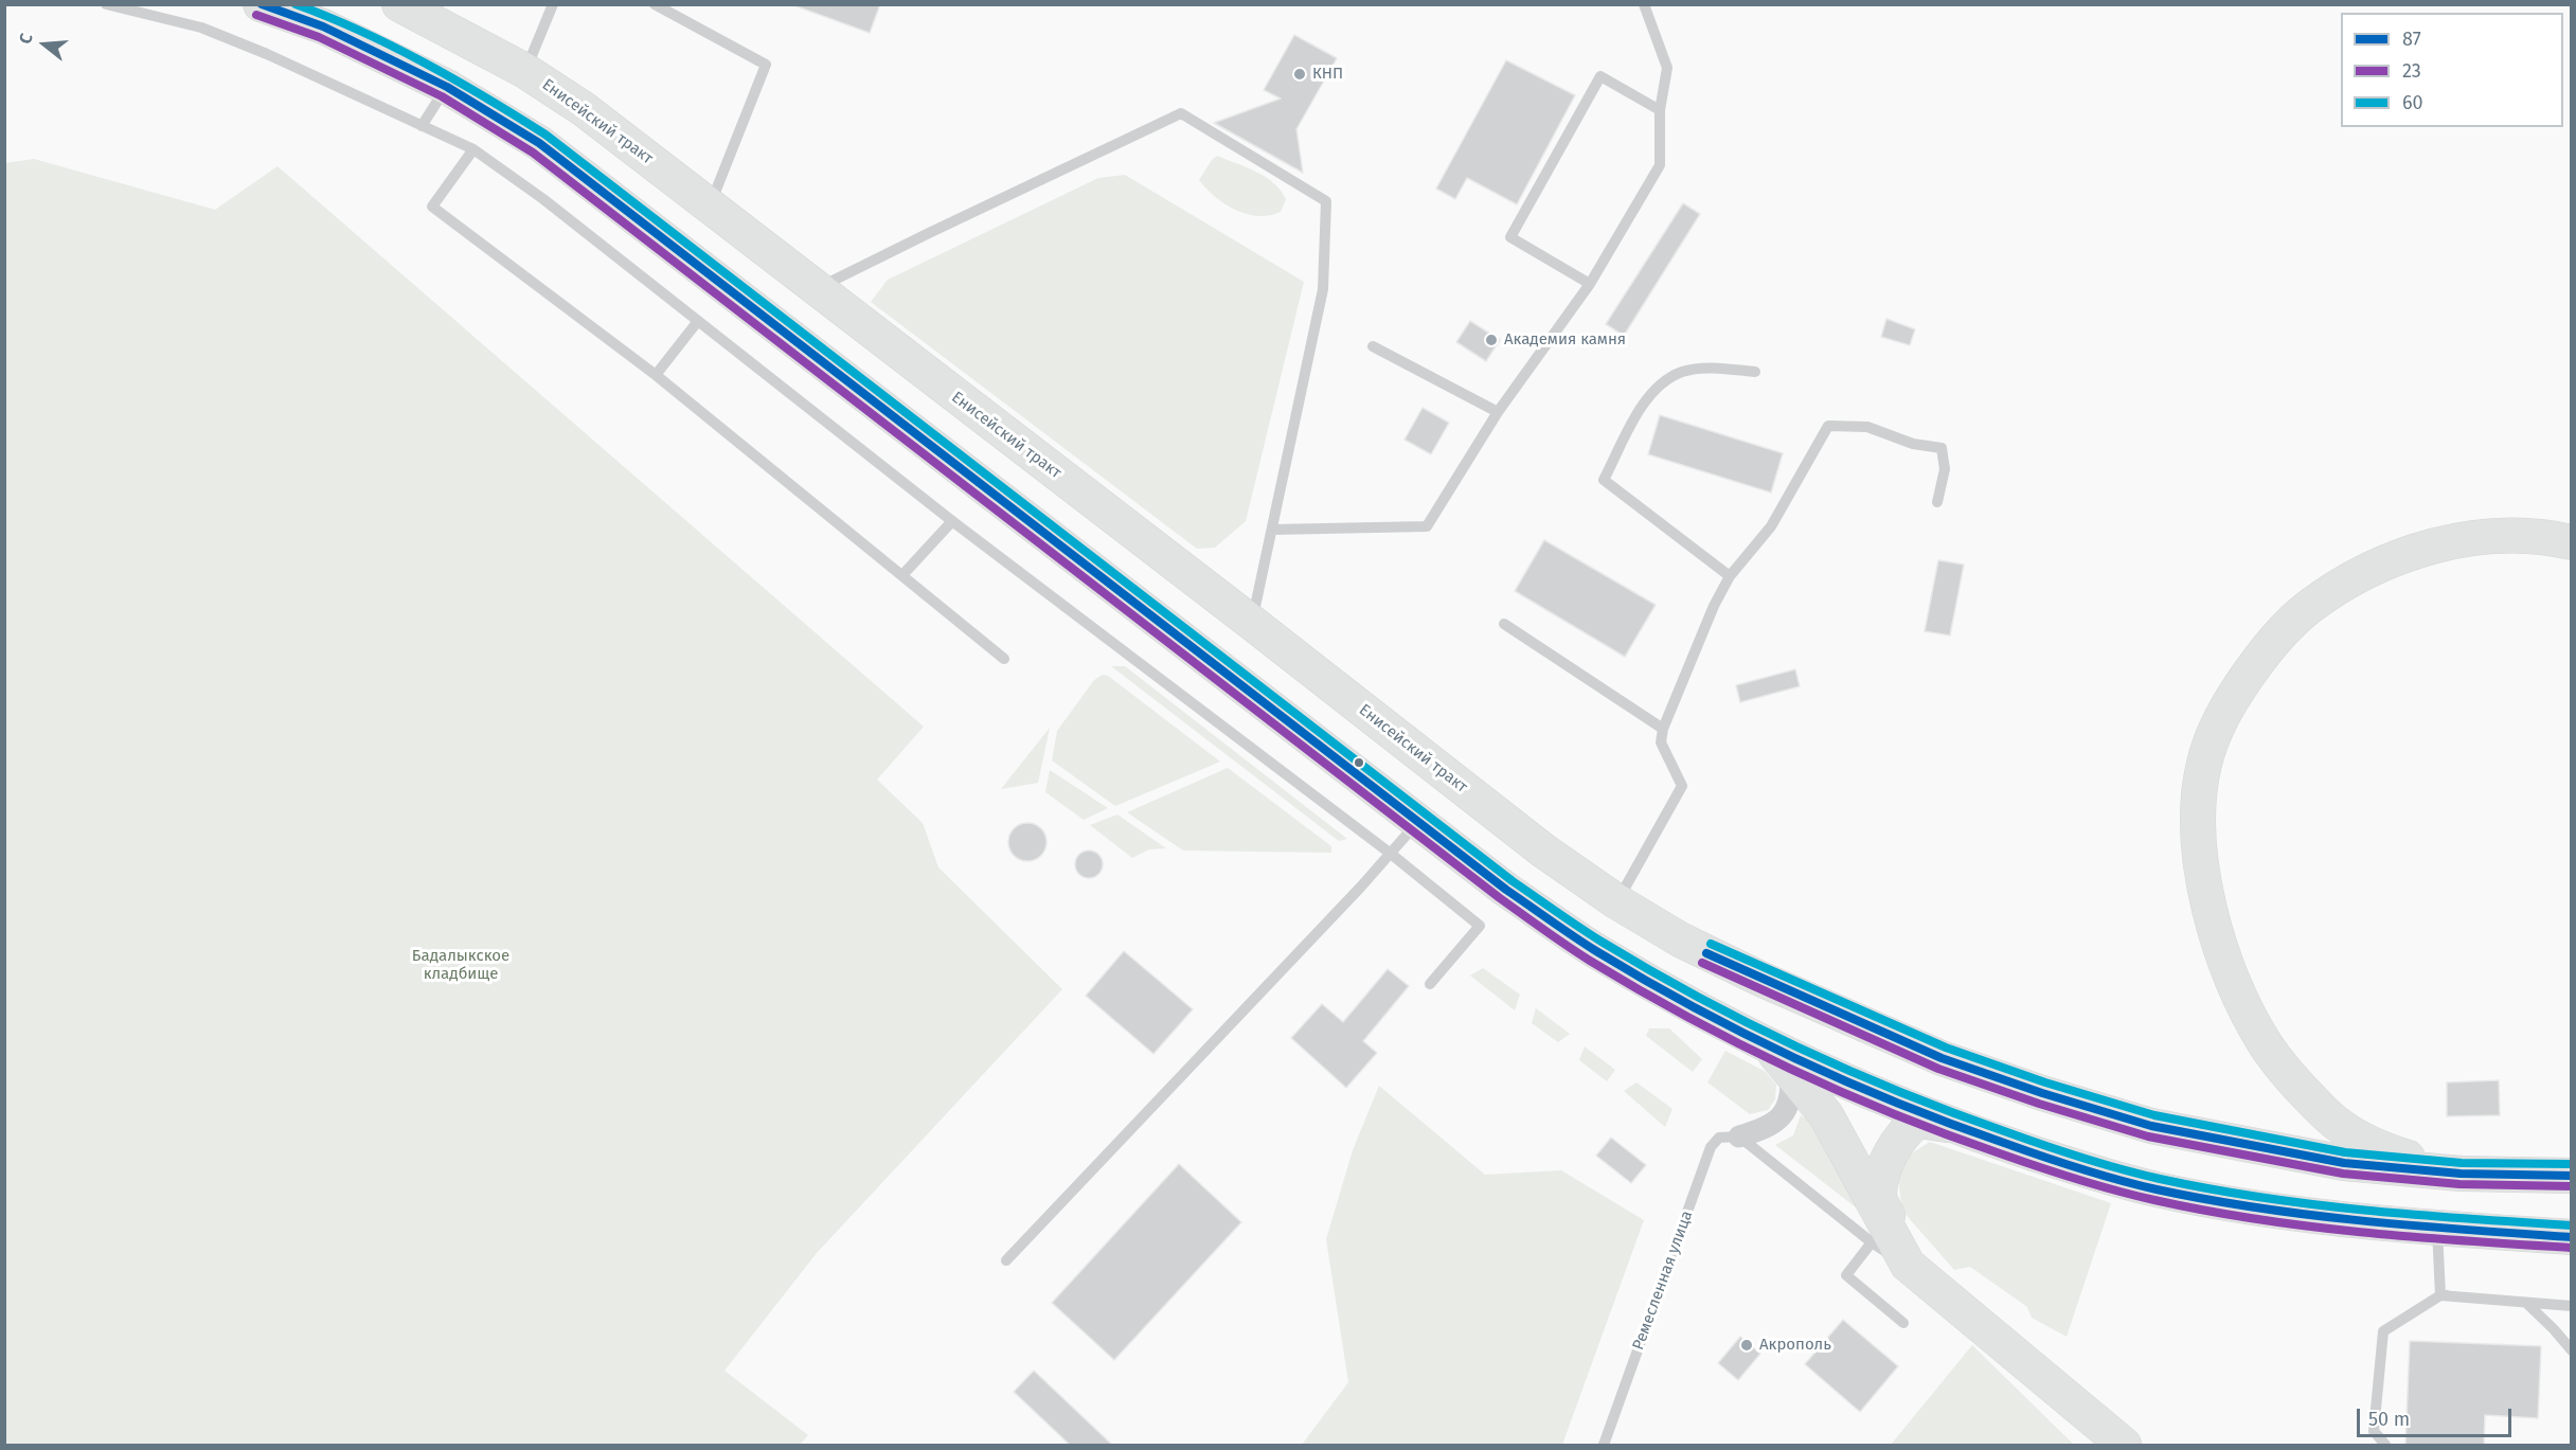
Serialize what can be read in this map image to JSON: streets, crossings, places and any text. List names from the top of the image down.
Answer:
{
  "streets": {
    "main road": ["Енисейский тракт"],
    "lane": ["Ремесленная улица"]
  },
  "parks": ["Бадалыкское кладбище"],
  "places": ["КНП", "Академия камня", "Акрополь"],
  "lines": ["transit line 87", "transit line 60", "transit line 23"],
  "legend": ["87", "23", "60"],
  "scale_bar": "50 m",
  "north": "left"
}
